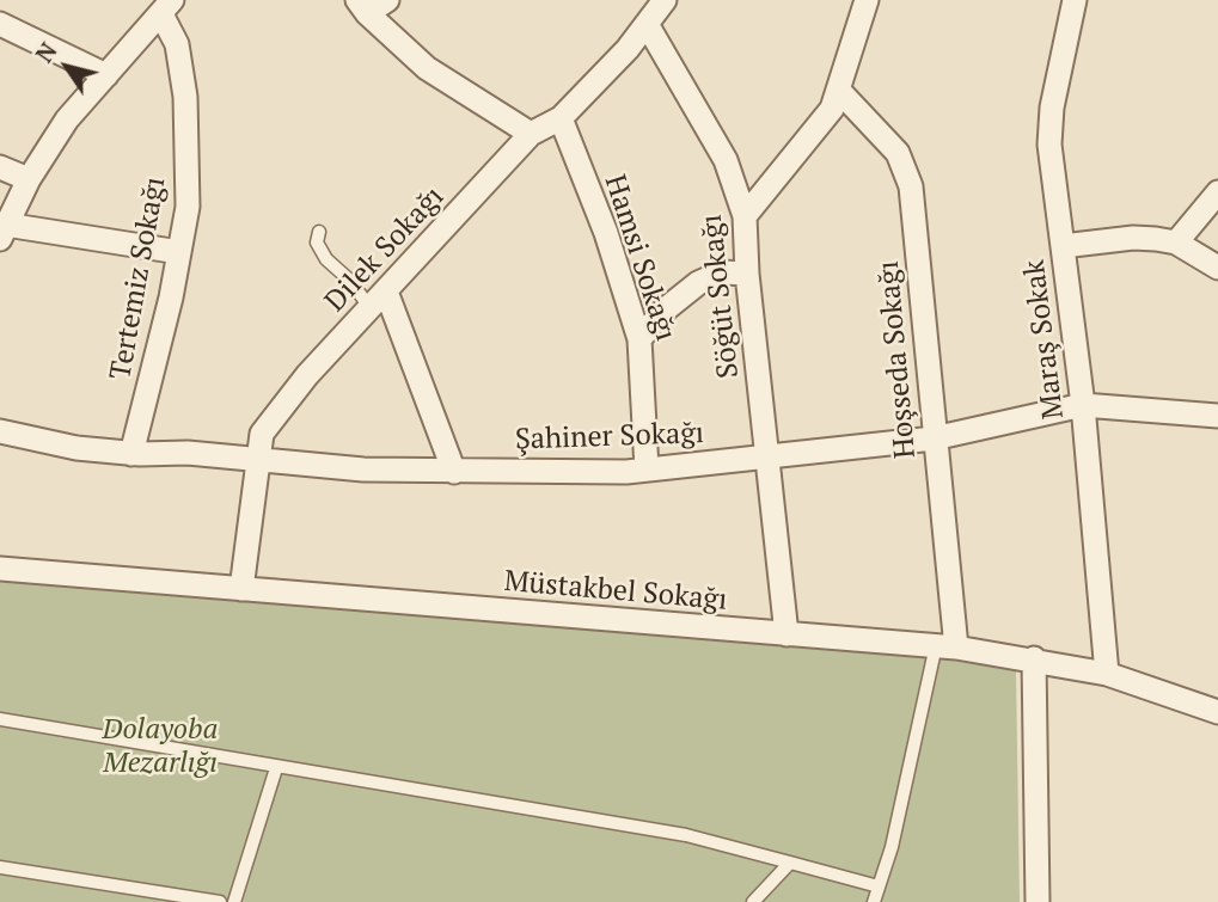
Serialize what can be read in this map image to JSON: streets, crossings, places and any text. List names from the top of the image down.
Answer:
{
  "streets": {
    "street": [
      "Dilek Sokağı",
      "Hamsi Sokağı",
      "Tertemiz Sokağı",
      "Söğüt Sokağı",
      "Maraş Sokak",
      "Hoşseda Sokağı",
      "Şahiner Sokağı",
      "Müstakbel Sokağı"
    ]
  },
  "crossings": [
    ["Dilek Sokağı", "Hamsi Sokağı"],
    ["Dilek Sokağı", "Söğüt Sokağı"],
    ["Dilek Sokağı", "Şahiner Sokağı"],
    ["Dilek Sokağı", "Müstakbel Sokağı"],
    ["Hamsi Sokağı", "Şahiner Sokağı"],
    ["Tertemiz Sokağı", "Şahiner Sokağı"],
    ["Söğüt Sokağı", "Şahiner Sokağı"],
    ["Söğüt Sokağı", "Müstakbel Sokağı"],
    ["Maraş Sokak", "Şahiner Sokağı"],
    ["Maraş Sokak", "Müstakbel Sokağı"],
    ["Hoşseda Sokağı", "Şahiner Sokağı"],
    ["Hoşseda Sokağı", "Müstakbel Sokağı"]
  ],
  "parks": ["Dolayoba Mezarlığı"],
  "north": "top left"
}
